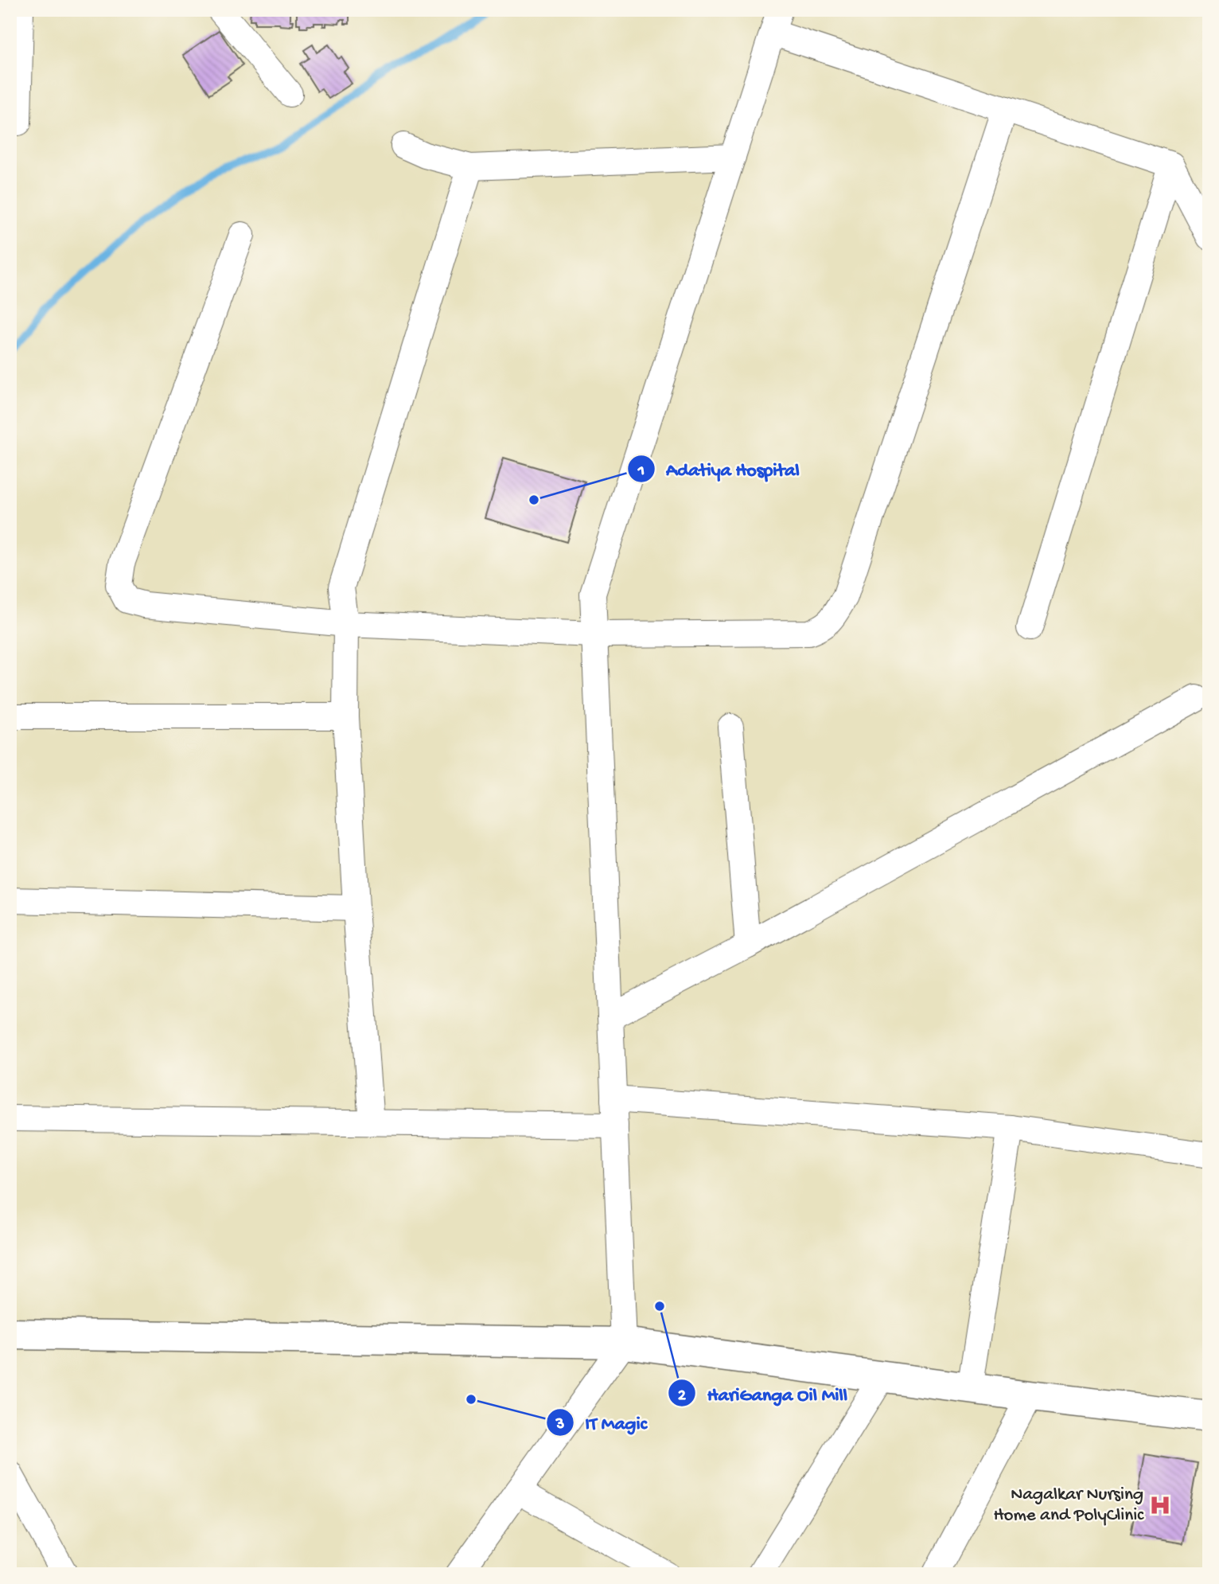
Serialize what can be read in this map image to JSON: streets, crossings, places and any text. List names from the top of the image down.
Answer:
{
  "places": {
    "other": ["Adatiya Hospital", "HariGanga Oil Mill", "IT Magic"],
    "hospital": ["Nagalkar Nursing Home and PolyClinic"]
  }
}
